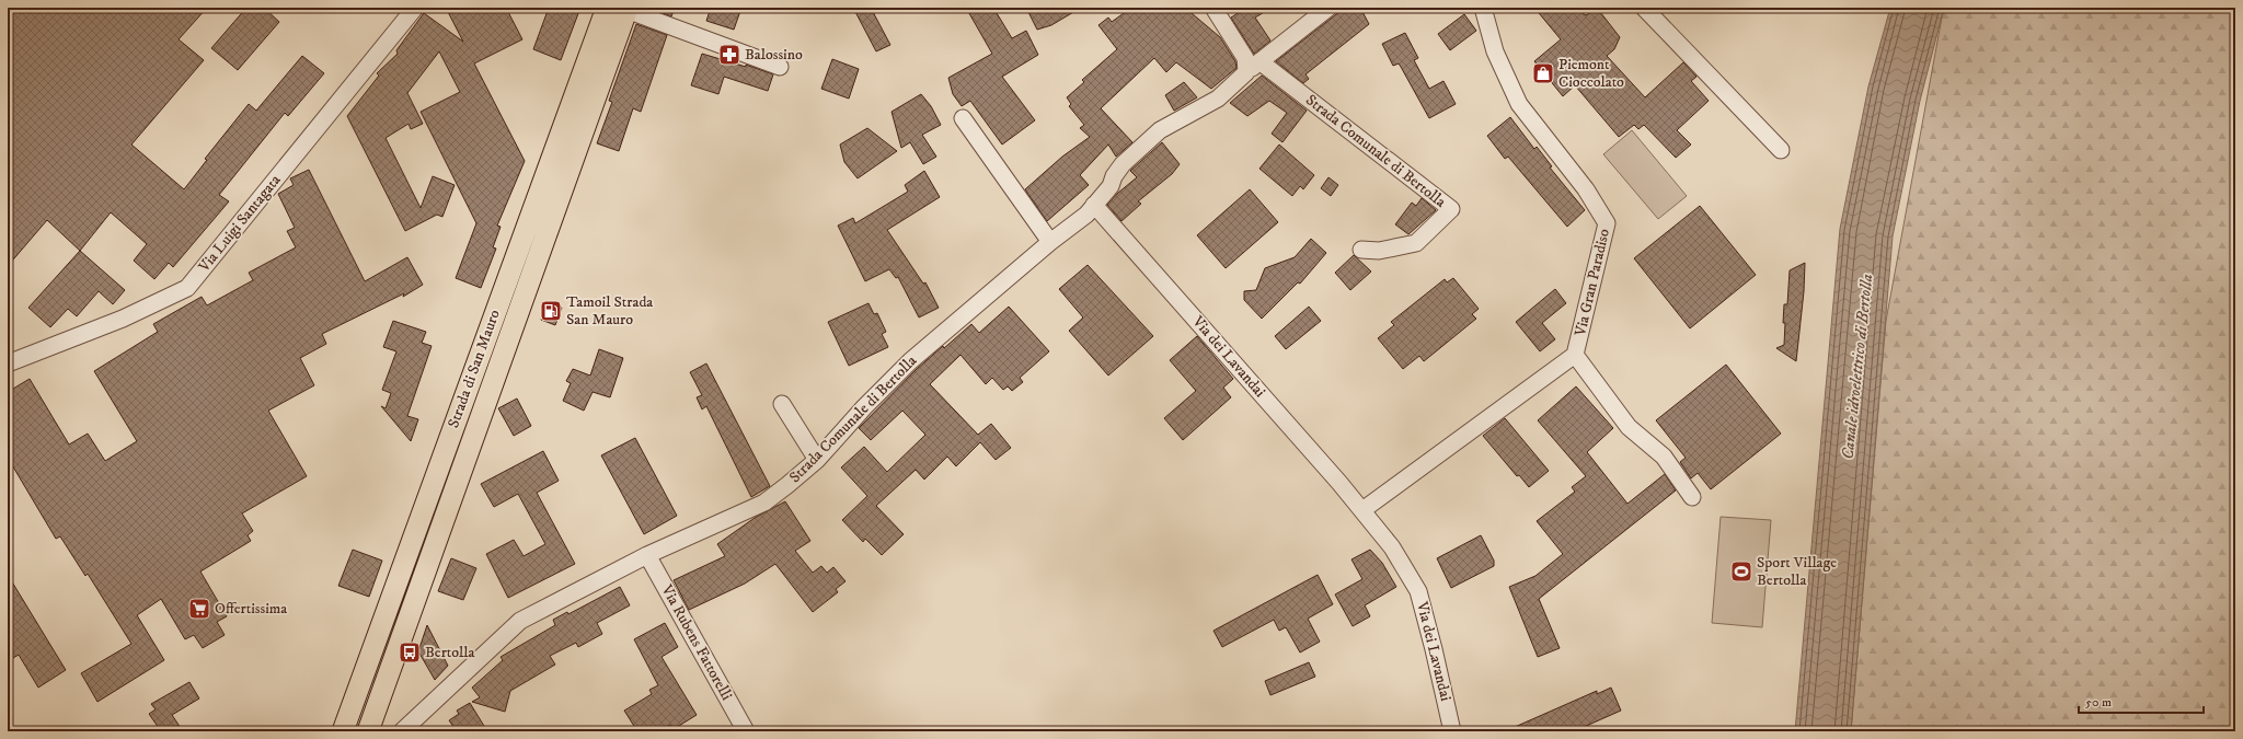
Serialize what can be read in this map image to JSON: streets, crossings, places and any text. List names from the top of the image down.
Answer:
{
  "streets": {
    "main road": ["Strada di San Mauro"],
    "street": [
      "Strada Comunale di Bertolla",
      "Via Luigi Santagata",
      "Via Gran Paradiso",
      "Via dei Lavandai",
      "Via Rubens Fattorelli"
    ]
  },
  "crossings": [
    ["Strada Comunale di Bertolla", "Via dei Lavandai"],
    ["Strada Comunale di Bertolla", "Via Rubens Fattorelli"]
  ],
  "water": ["Canale idroelettrico di Bertolla"],
  "places": {
    "pharmacy": ["Balossino"],
    "shop": ["Piemont Cioccolato"],
    "fuel station": ["Tamoil Strada San Mauro"],
    "sports": ["Sport Village Bertolla"],
    "supermarket": ["Offertissima"],
    "bus stop": ["Bertolla"]
  },
  "scale_bar": "50 m"
}
